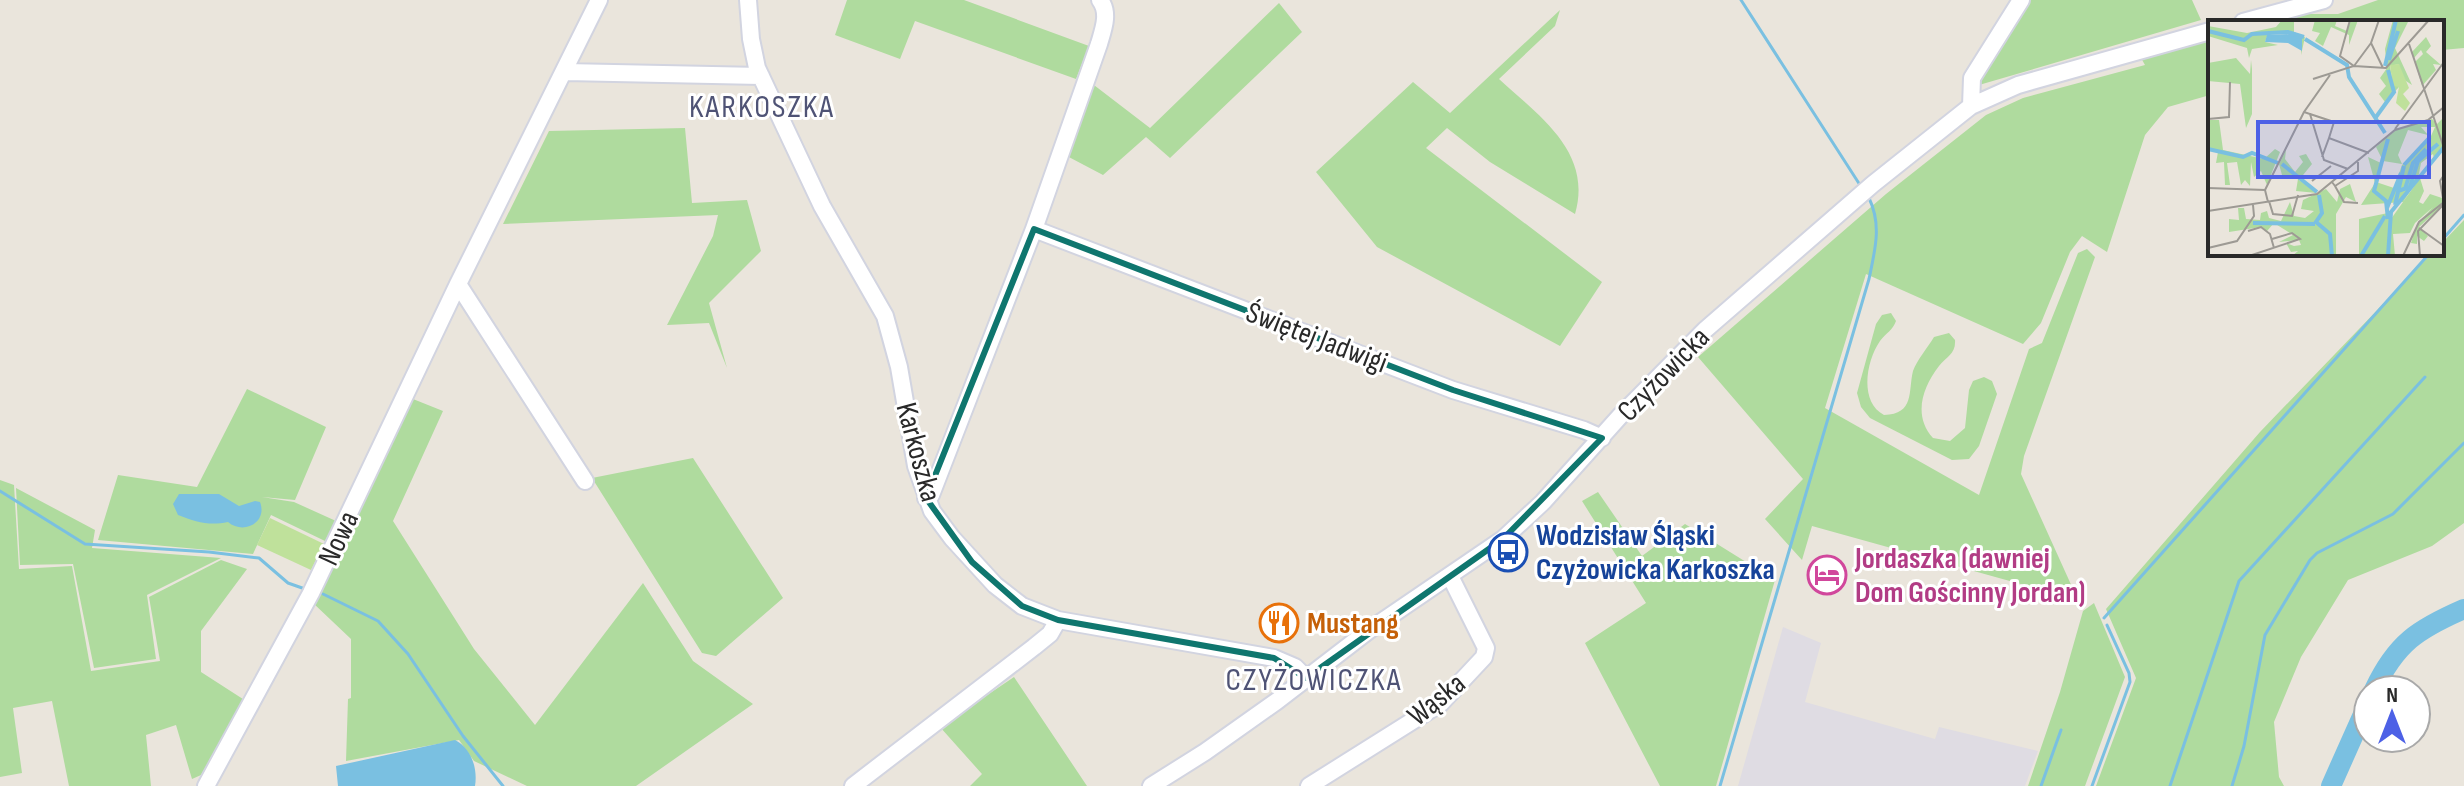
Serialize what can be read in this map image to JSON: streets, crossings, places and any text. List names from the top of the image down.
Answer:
{
  "streets": {
    "street": [
      "Świętej Jadwigi",
      "Czyżowicka",
      "Karkoszka",
      "Nowa",
      "Wąska"
    ]
  },
  "crossings": [
    ["Świętej Jadwigi", "Czyżowicka"],
    ["Czyżowicka", "Karkoszka"],
    ["Czyżowicka", "Wąska"]
  ],
  "districts": ["KARKOSZKA", "CZYŻOWICZKA"],
  "places": {
    "bus stop": ["Wodzisław Śląski Czyżowicka Karkoszka"],
    "hotel": ["Jordaszka (dawniej Dom Gościnny Jordan)"],
    "restaurant": ["Mustang"]
  },
  "north": "top"
}
